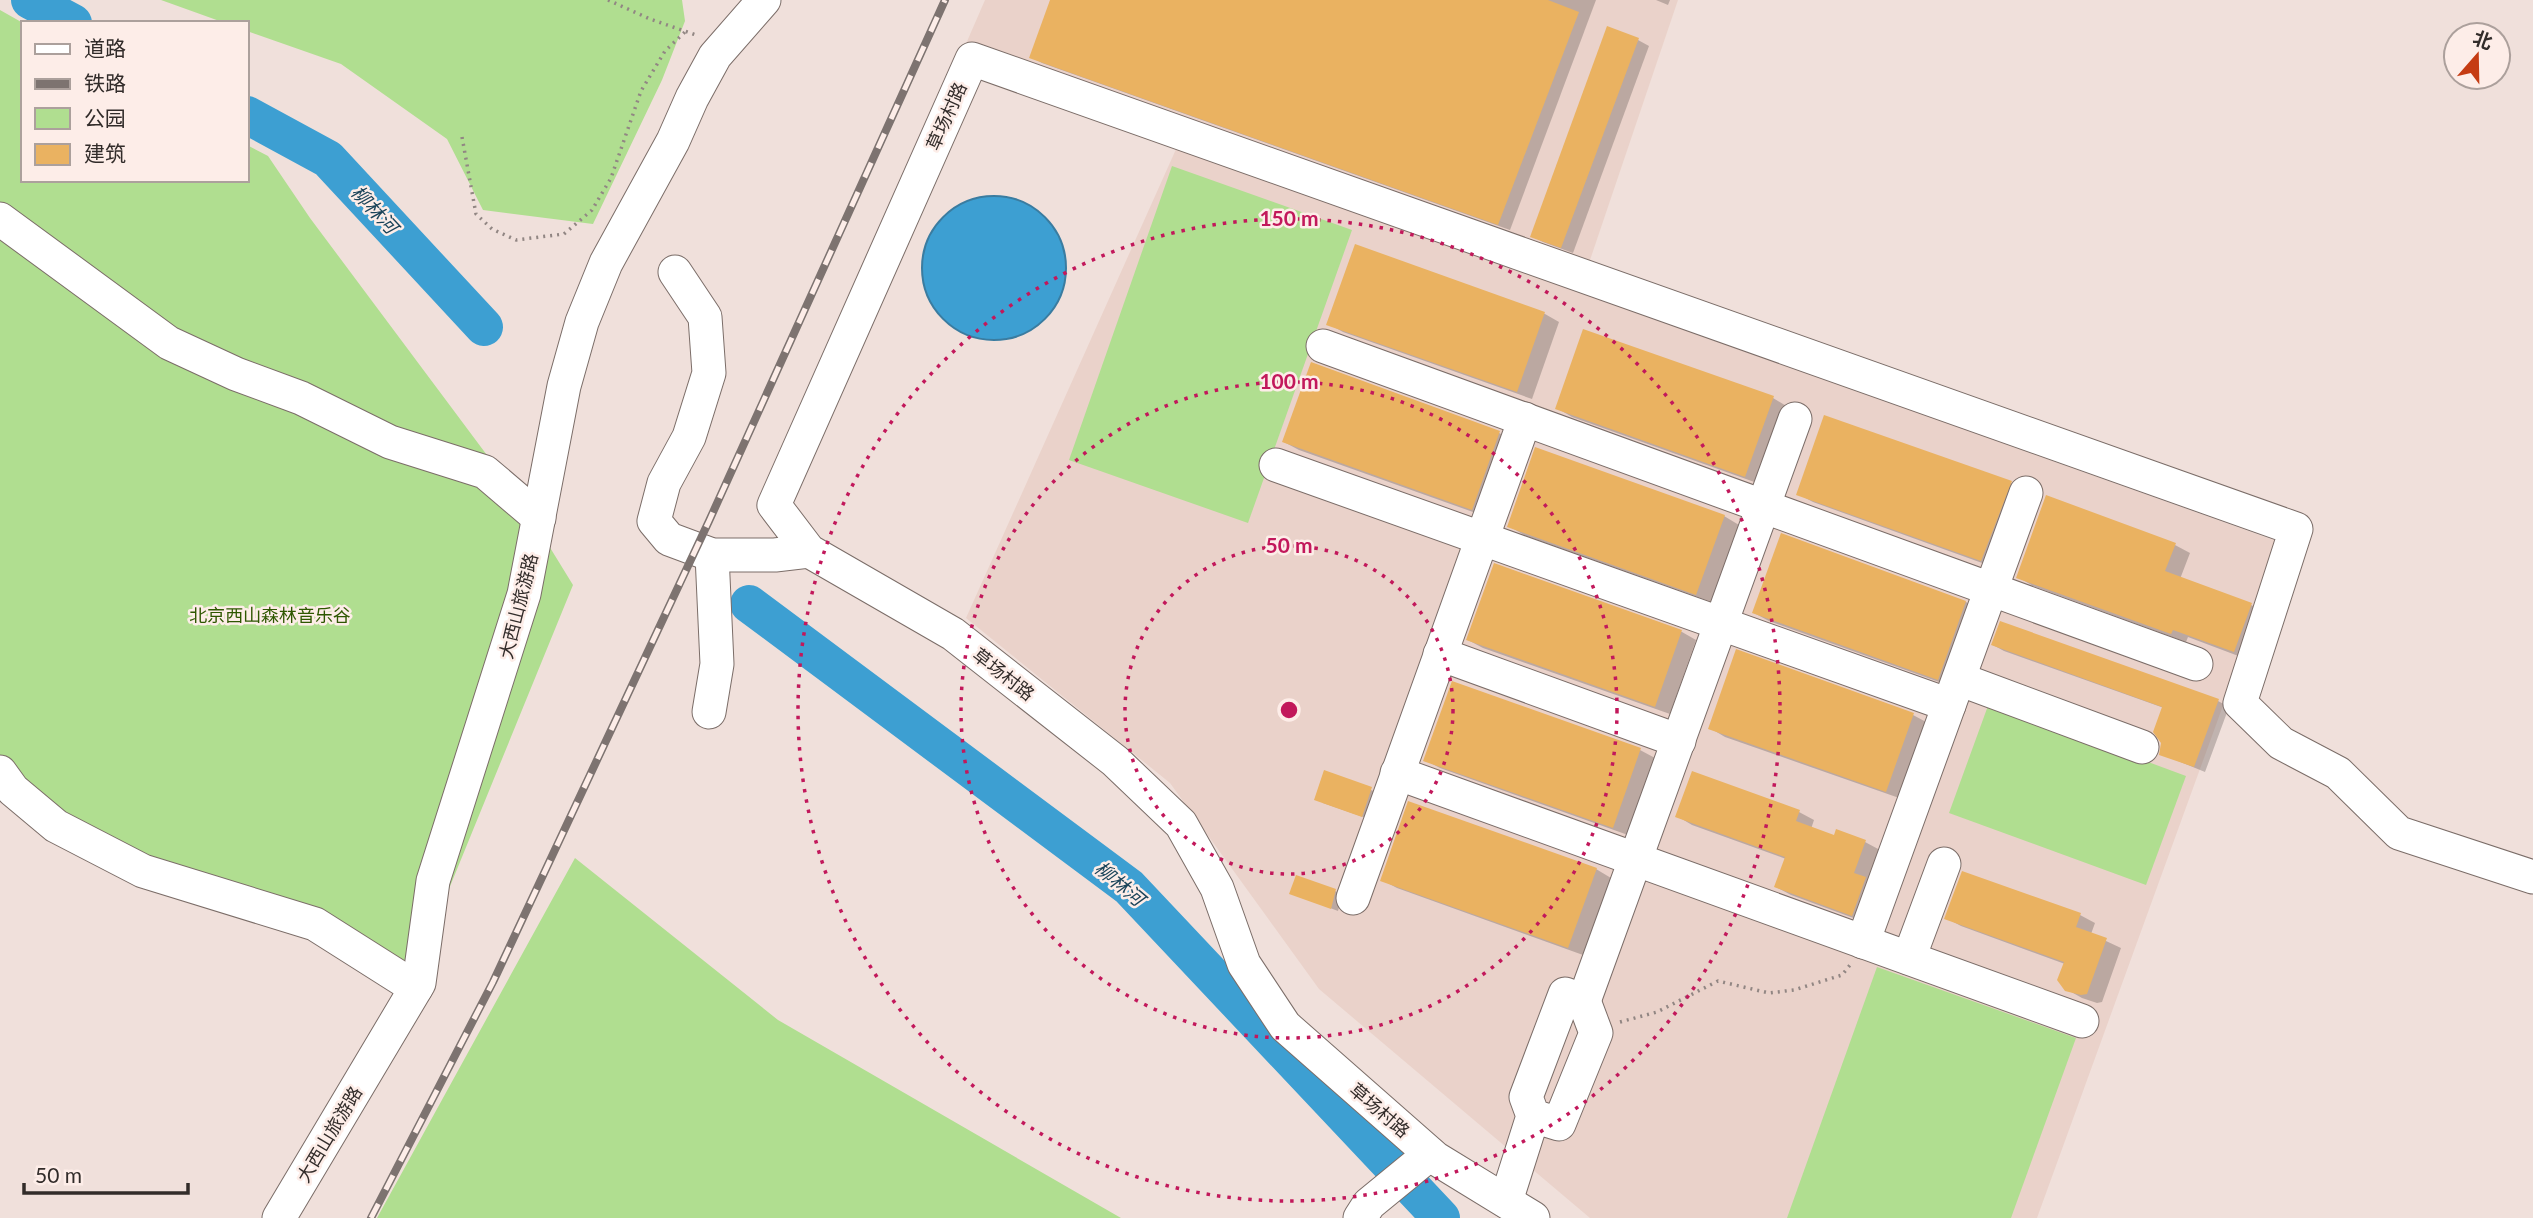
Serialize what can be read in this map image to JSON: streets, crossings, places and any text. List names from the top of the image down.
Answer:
{
  "streets": {
    "street": ["草场村路", "大西山旅游路"]
  },
  "water": ["柳林河"],
  "parks": ["北京西山森林音乐谷"],
  "legend": [
    "道路",
    "铁路",
    "公园",
    "建筑"
  ],
  "scale_bar": "50 m",
  "north": "top",
  "rings": ["150 m", "100 m", "50 m"]
}
